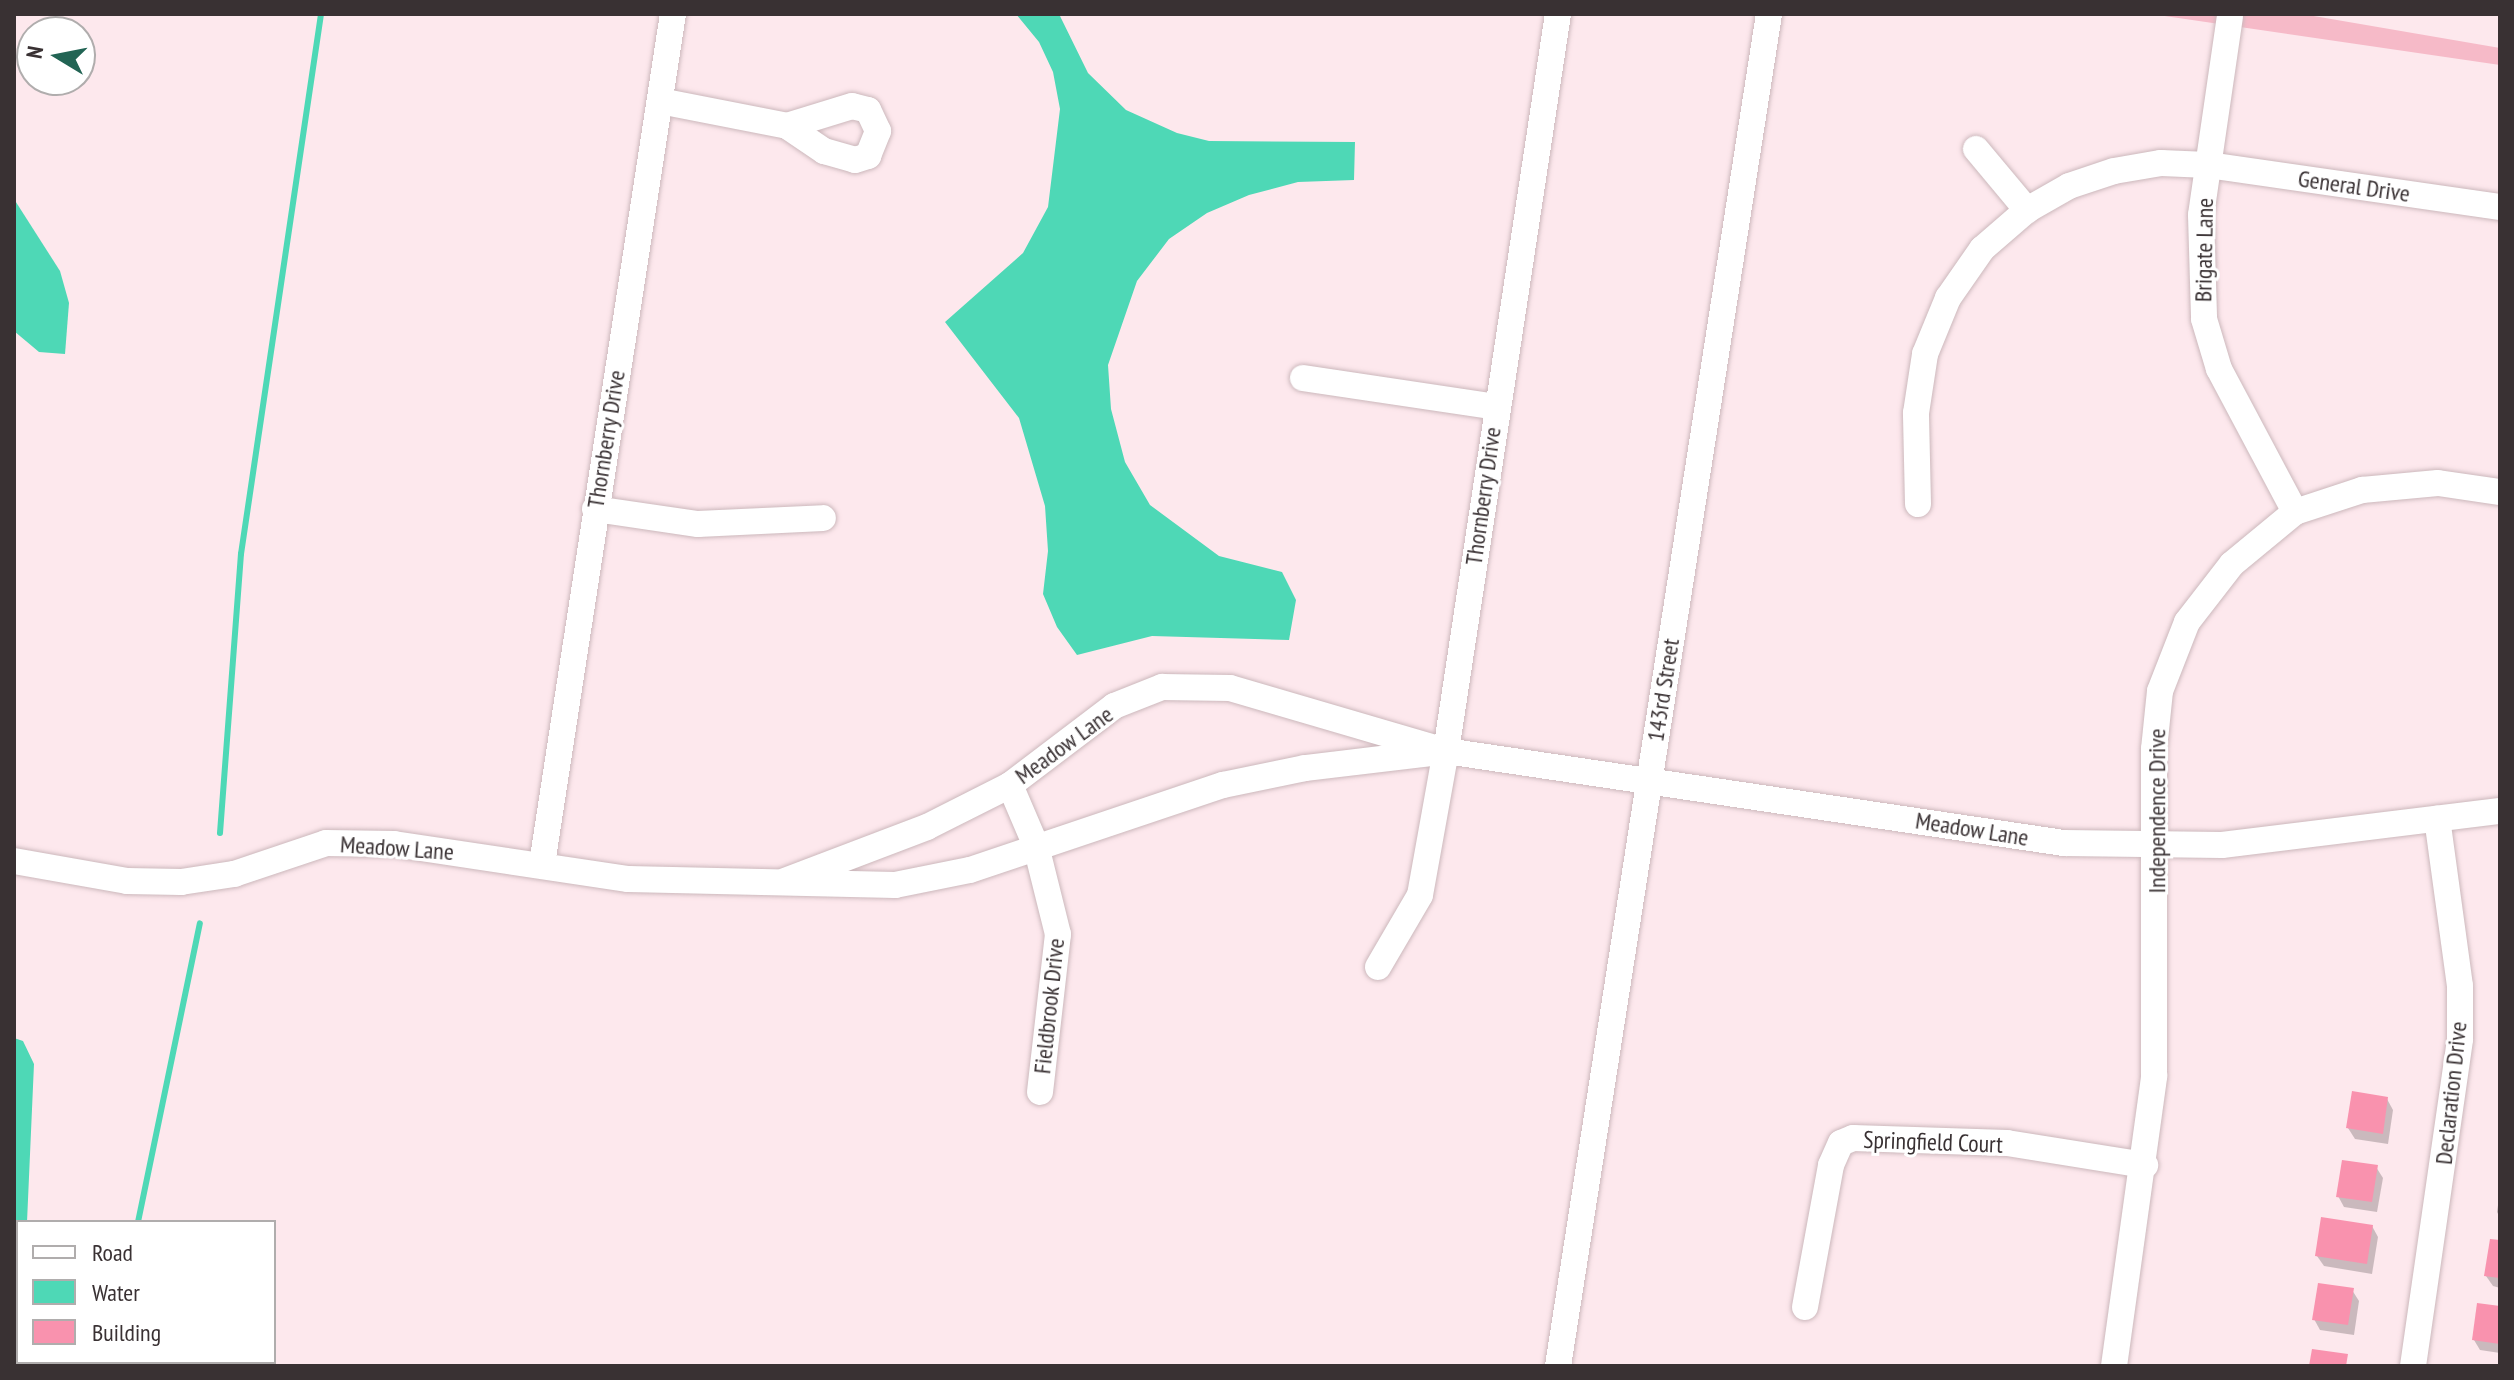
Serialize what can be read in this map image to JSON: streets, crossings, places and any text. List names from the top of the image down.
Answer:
{
  "streets": {
    "street": [
      "General Drive",
      "Brigate Lane",
      "Thornberry Drive",
      "143rd Street",
      "Meadow Lane",
      "Independence Drive",
      "Fieldbrook Drive",
      "Declaration Drive",
      "Springfield Court"
    ]
  },
  "crossings": [
    ["General Drive", "Brigate Lane"],
    ["Brigate Lane", "Independence Drive"],
    ["Thornberry Drive", "Meadow Lane"],
    ["143rd Street", "Meadow Lane"],
    ["Meadow Lane", "Independence Drive"],
    ["Meadow Lane", "Fieldbrook Drive"],
    ["Meadow Lane", "Declaration Drive"],
    ["Independence Drive", "Springfield Court"]
  ],
  "legend": ["Road", "Water", "Building"],
  "north": "left"
}
